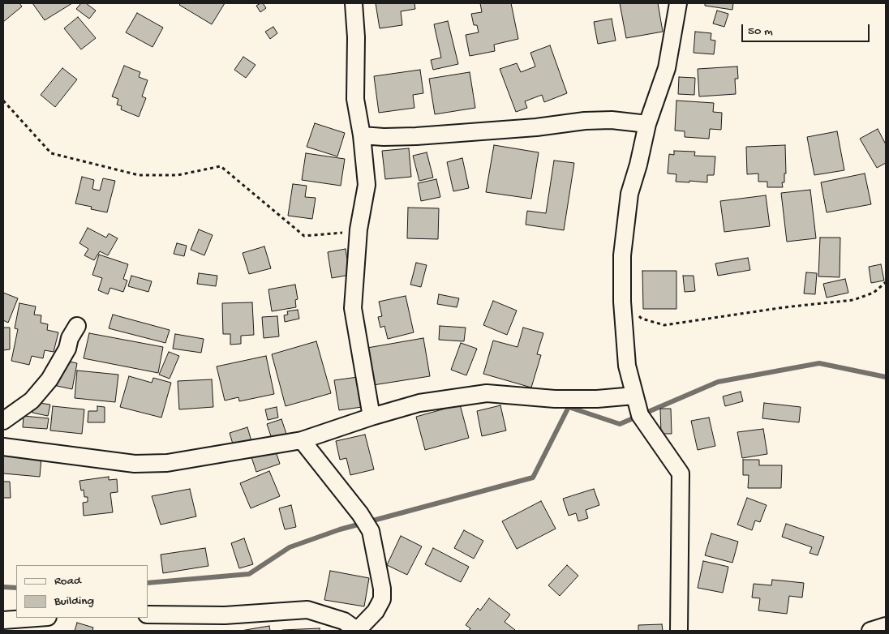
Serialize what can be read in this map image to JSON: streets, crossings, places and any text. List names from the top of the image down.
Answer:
{
  "legend": ["Road", "Building"],
  "scale_bar": "50 m"
}
